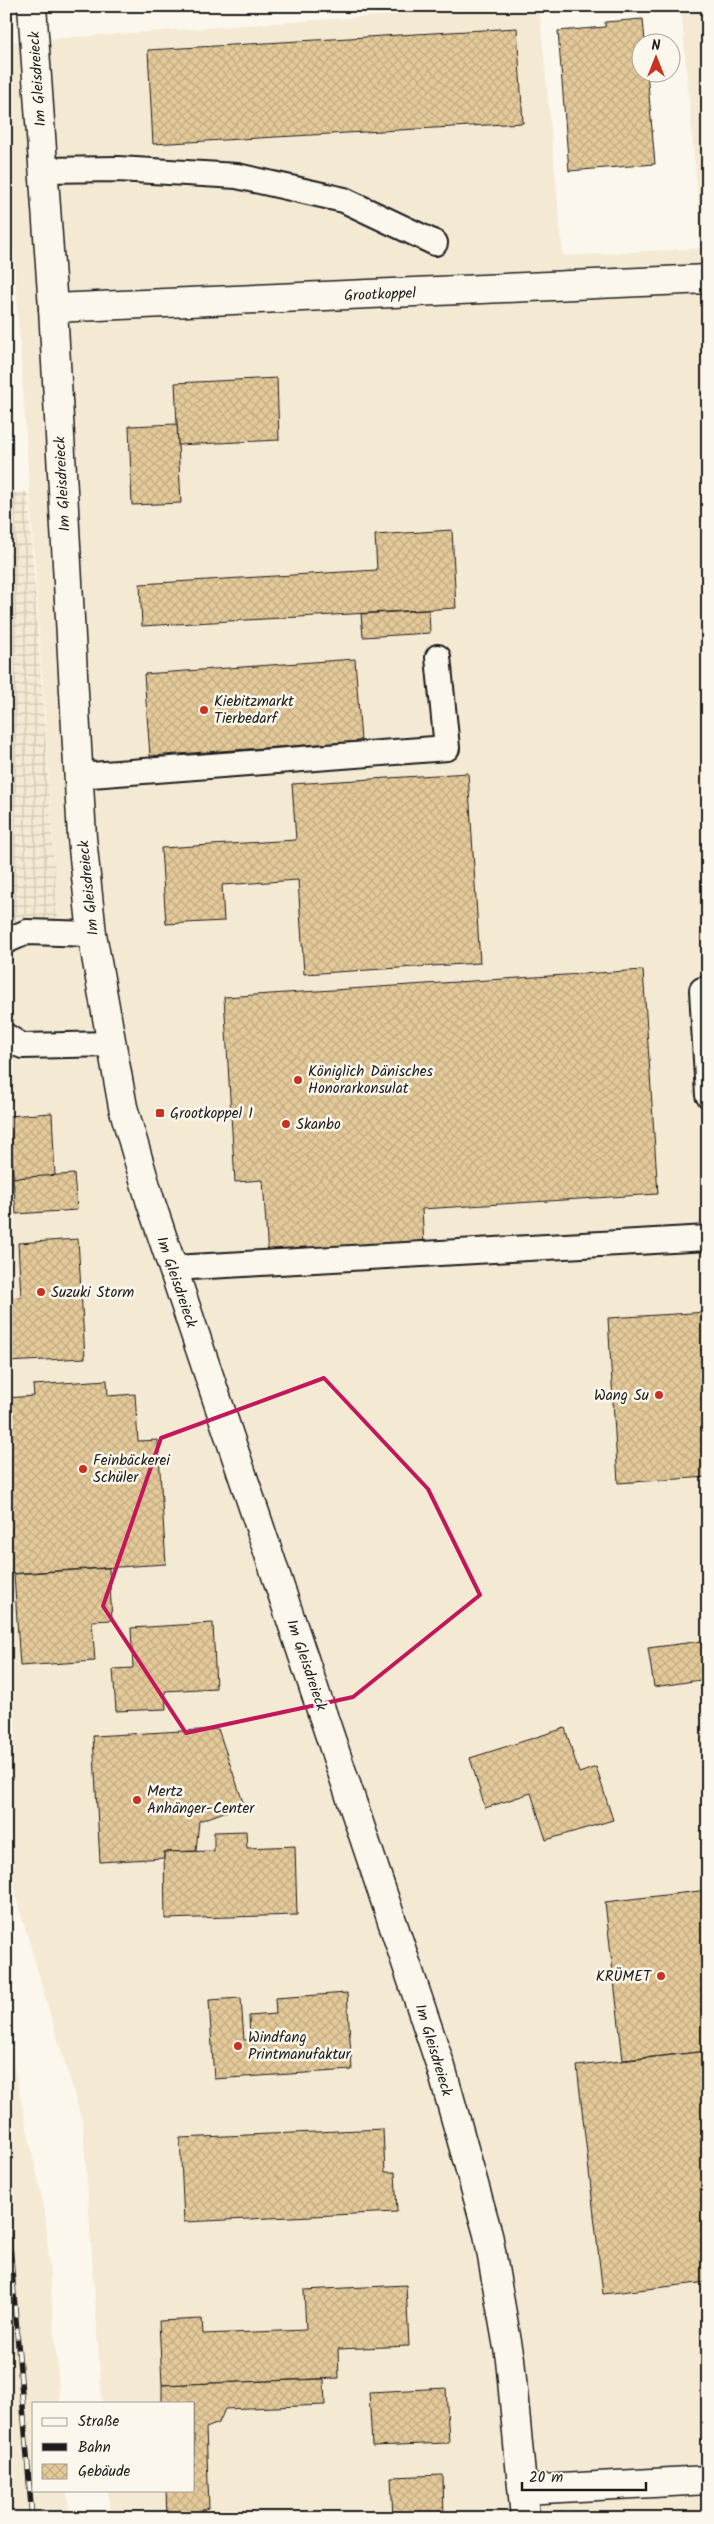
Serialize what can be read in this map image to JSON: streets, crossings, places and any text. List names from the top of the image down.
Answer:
{
  "streets": {
    "street": ["Im Gleisdreieck", "Grootkoppel"]
  },
  "crossings": [
    ["Im Gleisdreieck", "Grootkoppel"]
  ],
  "places": {
    "other": [
      "Kiebitzmarkt Tierbedarf",
      "Königlich Dänisches Honorarkonsulat",
      "Skanbo",
      "Suzuki Storm",
      "Wang Su",
      "Feinbäckerei Schüler",
      "Mertz Anhänger-Center",
      "KRÜMET",
      "Windfang Printmanufaktur"
    ],
    "transit": ["Grootkoppel 1"]
  },
  "legend": ["Straße", "Bahn", "Gebäude"],
  "scale_bar": "20 m",
  "north": "top"
}
